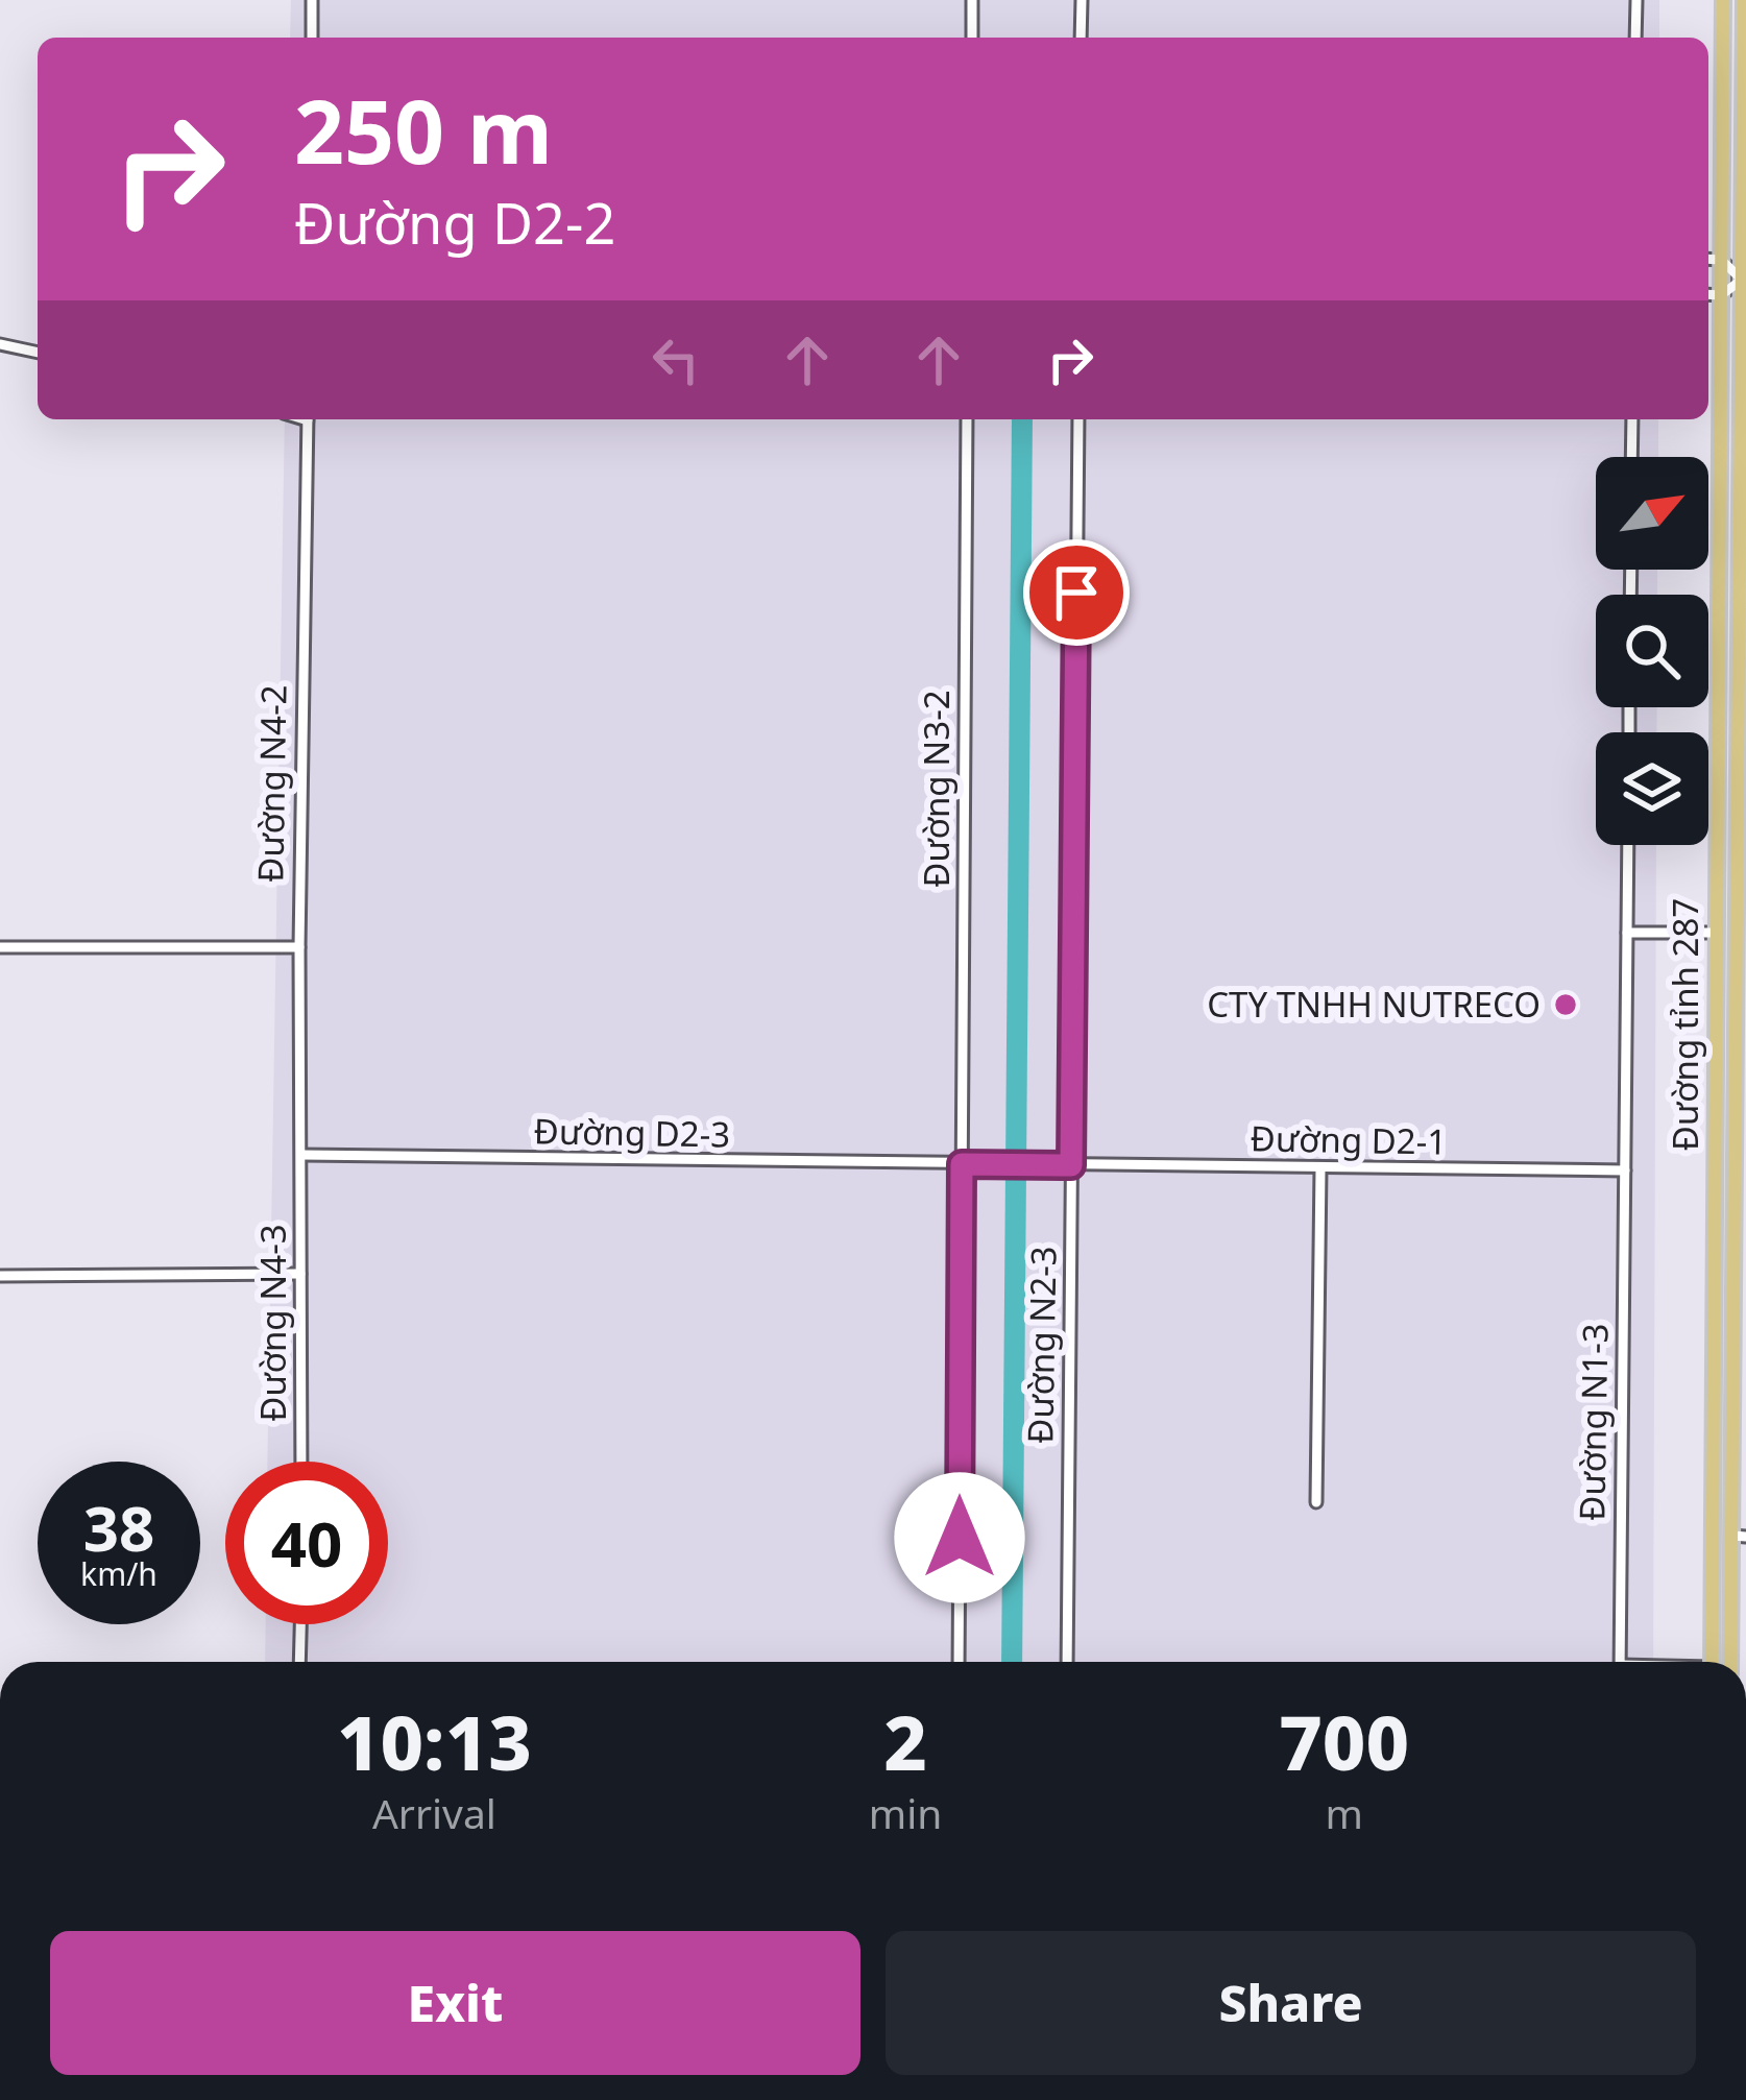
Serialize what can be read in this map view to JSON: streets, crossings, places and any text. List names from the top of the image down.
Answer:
{
  "streets": {
    "main road": ["Đường tỉnh 287"],
    "street": [
      "Đường N4-2",
      "Đường N3-2",
      "Đường D2-3",
      "Đường D2-1",
      "Đường N4-3",
      "Đường N2-3",
      "Đường N1-3"
    ]
  },
  "crossings": [
    ["Đường N4-2", "Đường D2-3"],
    ["Đường N4-2", "Đường N4-3"],
    ["Đường N3-2", "Đường D2-3"],
    ["Đường D2-3", "Đường D2-1"],
    ["Đường D2-3", "Đường N4-3"],
    ["Đường D2-3", "Đường N2-3"],
    ["Đường D2-1", "Đường N2-3"],
    ["Đường D2-1", "Đường N1-3"]
  ],
  "places": ["CTY TNHH NUTRECO"],
  "north": "top right",
  "page": {
    "turn": ["250 m", "Đường D2-2"],
    "speed": "38 km/h",
    "limit": "40",
    "eta": [
      "10:13",
      "Arrival",
      "2",
      "min",
      "700",
      "m"
    ],
    "buttons": ["Exit", "Share"]
  }
}
